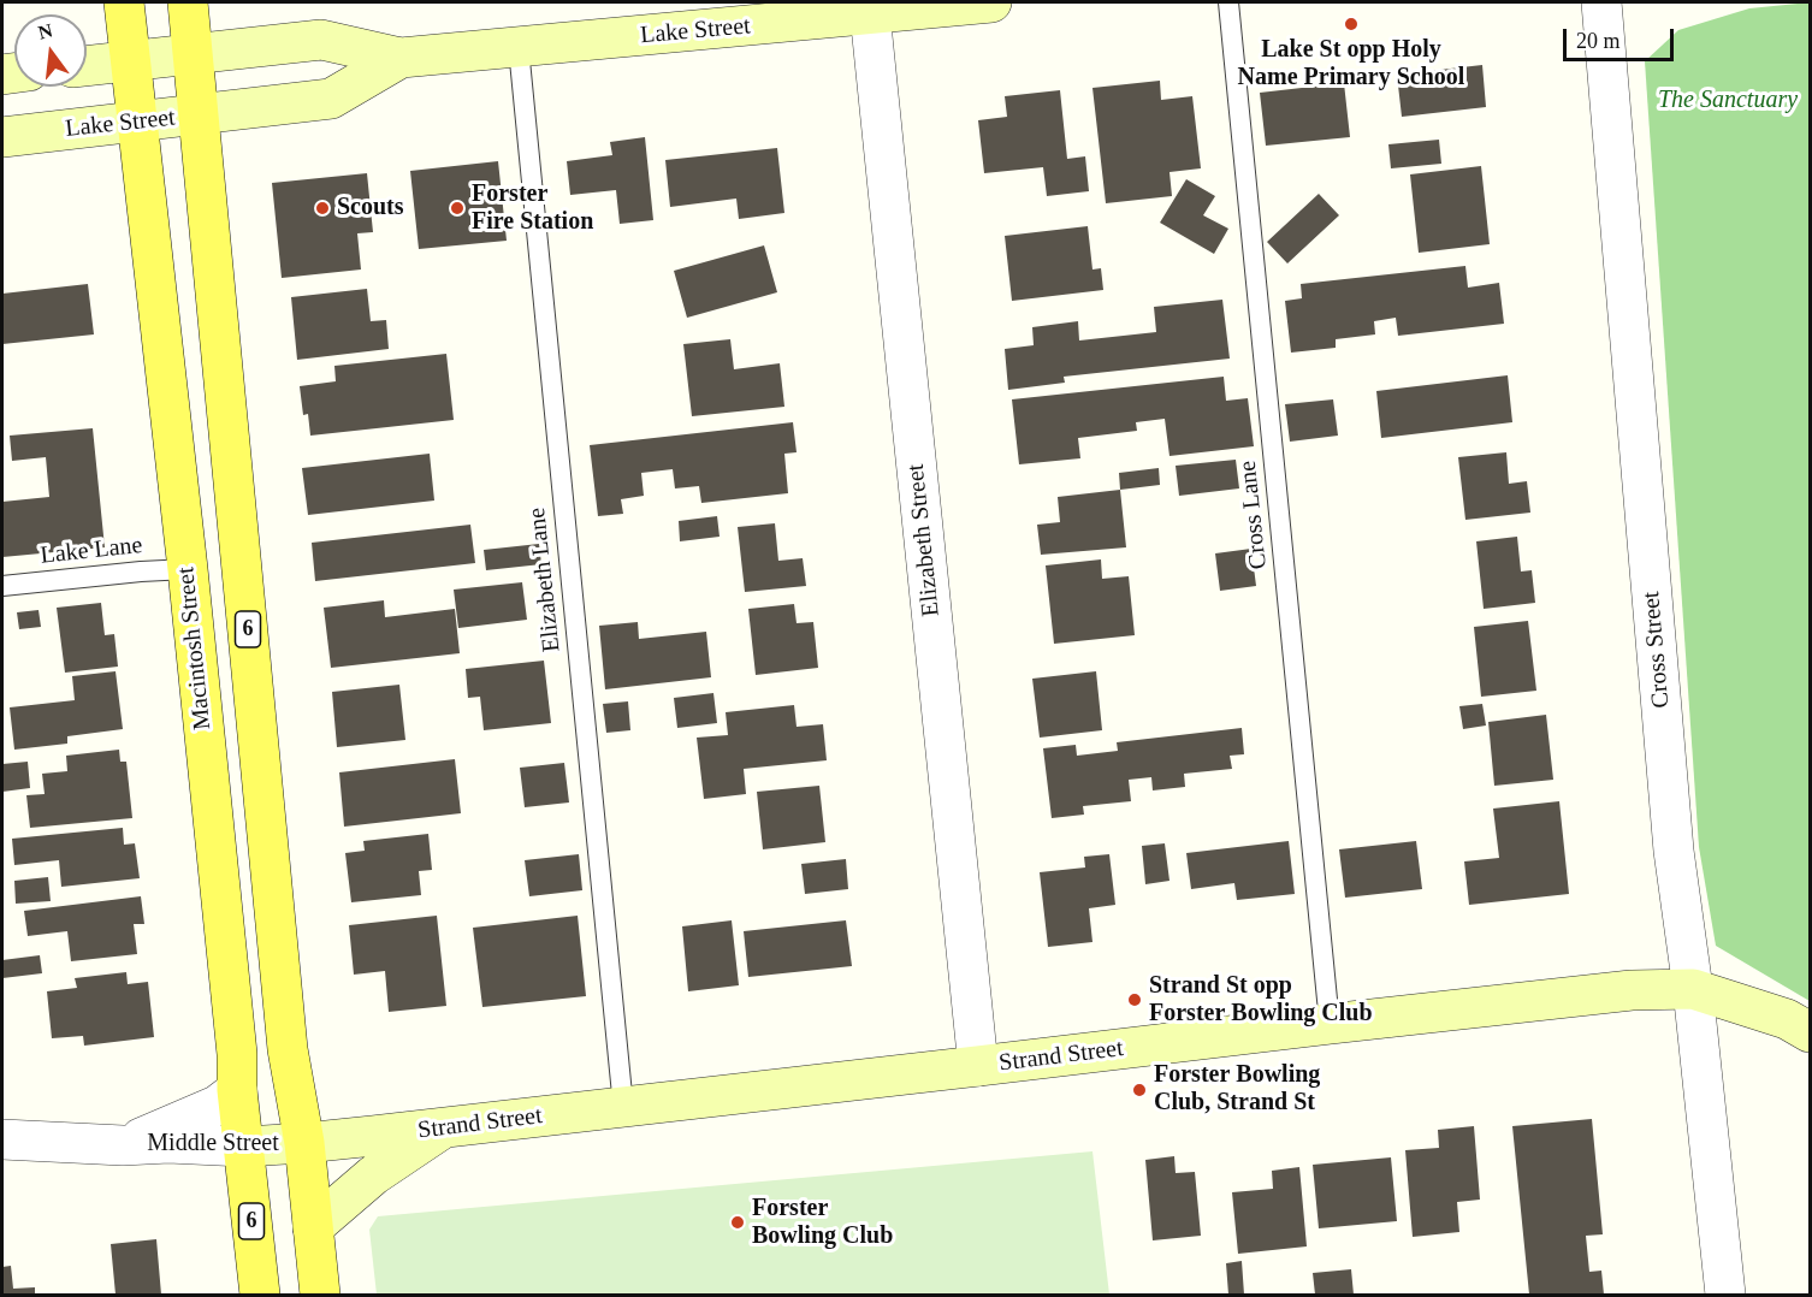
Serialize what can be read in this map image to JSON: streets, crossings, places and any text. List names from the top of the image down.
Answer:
{
  "streets": {
    "main road": ["6", "Macintosh Street"],
    "street": [
      "Lake Street",
      "Elizabeth Street",
      "Cross Street",
      "Strand Street",
      "Middle Street"
    ],
    "lane": ["Cross Lane", "Lake Lane", "Elizabeth Lane"]
  },
  "crossings": [
    ["Lake Street", "Elizabeth Street"],
    ["Lake Street", "Elizabeth Lane"],
    ["Lake Street", "6"],
    ["Lake Street", "Macintosh Street"],
    ["Cross Lane", "Strand Street"],
    ["Elizabeth Street", "Strand Street"],
    ["Lake Lane", "Macintosh Street"],
    ["Elizabeth Lane", "Strand Street"],
    ["6", "Strand Street"],
    ["6", "Middle Street"],
    ["Macintosh Street", "Middle Street"],
    ["Cross Street", "Strand Street"],
    ["Strand Street", "Middle Street"]
  ],
  "parks": ["The Sanctuary"],
  "places": [
    "Lake St opp Holy Name Primary School",
    "Scouts",
    "Forster Fire Station",
    "Strand St opp Forster Bowling Club",
    "Forster Bowling Club, Strand St",
    "Forster Bowling Club"
  ],
  "scale_bar": "20 m",
  "north": "top"
}
